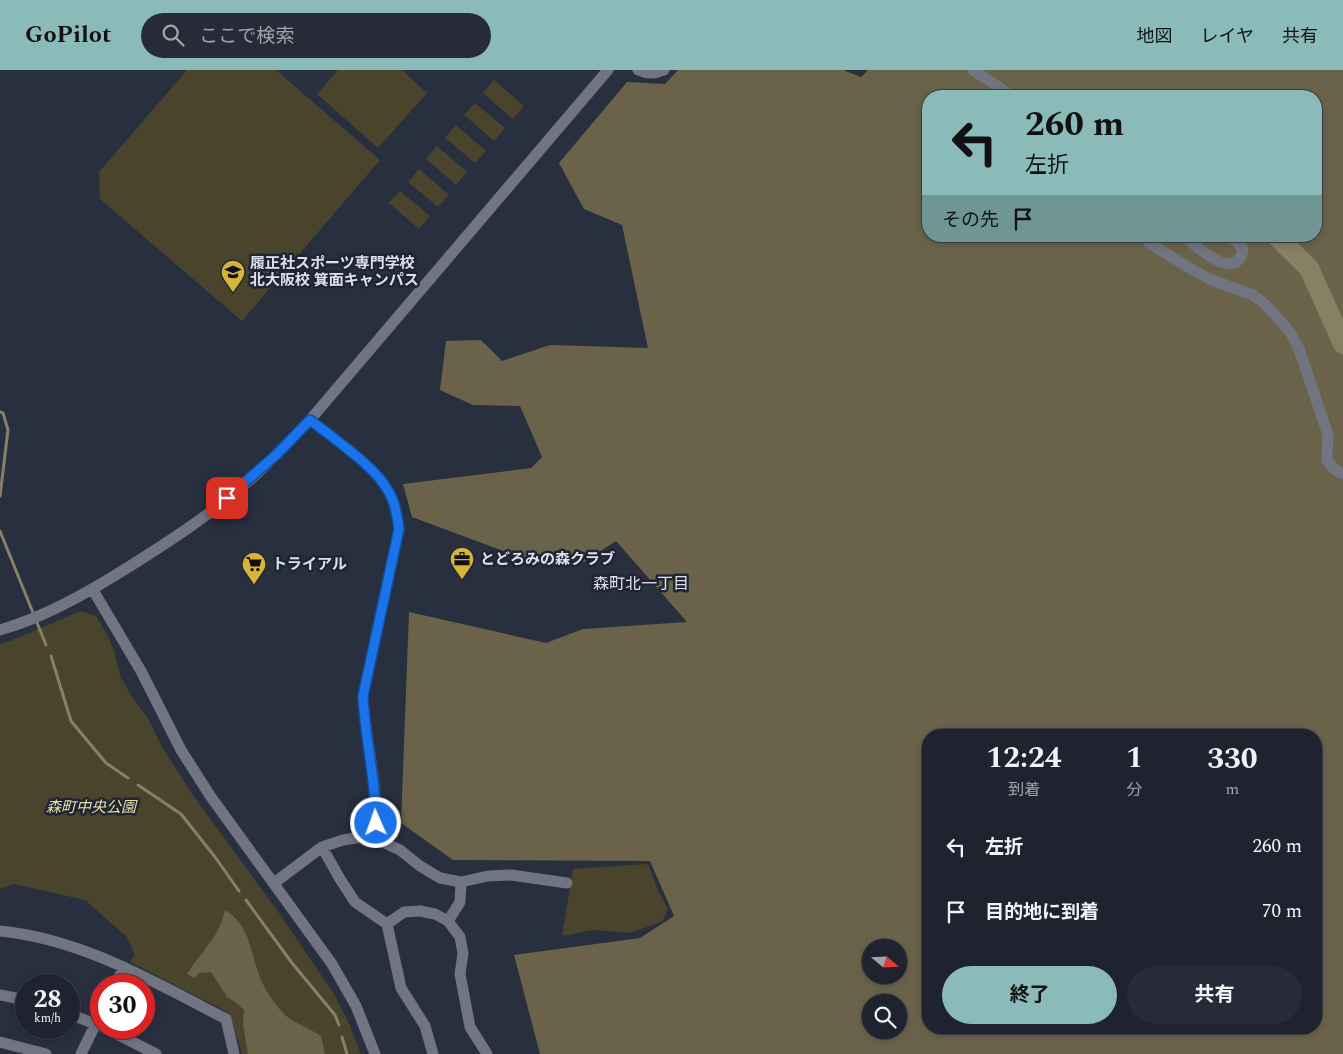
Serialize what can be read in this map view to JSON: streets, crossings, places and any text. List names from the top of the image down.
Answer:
{
  "districts": ["森町北一丁目"],
  "parks": ["森町中央公園"],
  "places": {
    "school or university": ["履正社スポーツ専門学校 北大阪校 箕面キャンパス"],
    "office": ["とどろみの森クラブ"],
    "supermarket": ["トライアル"]
  },
  "north": "right",
  "page": {
    "header": "GoPilot",
    "search": "ここで検索",
    "nav": ["地図", "レイヤ", "共有"],
    "turn": ["260 m", "左折"],
    "then": "その先",
    "eta": [
      "12:24",
      "到着",
      "1",
      "分",
      "330",
      "m"
    ],
    "list": [
      {
        "name": "左折",
        "value": "260 m"
      },
      {
        "name": "目的地に到着",
        "value": "70 m"
      }
    ],
    "buttons": ["終了", "共有"],
    "speed": "28 km/h",
    "limit": "30"
  }
}
